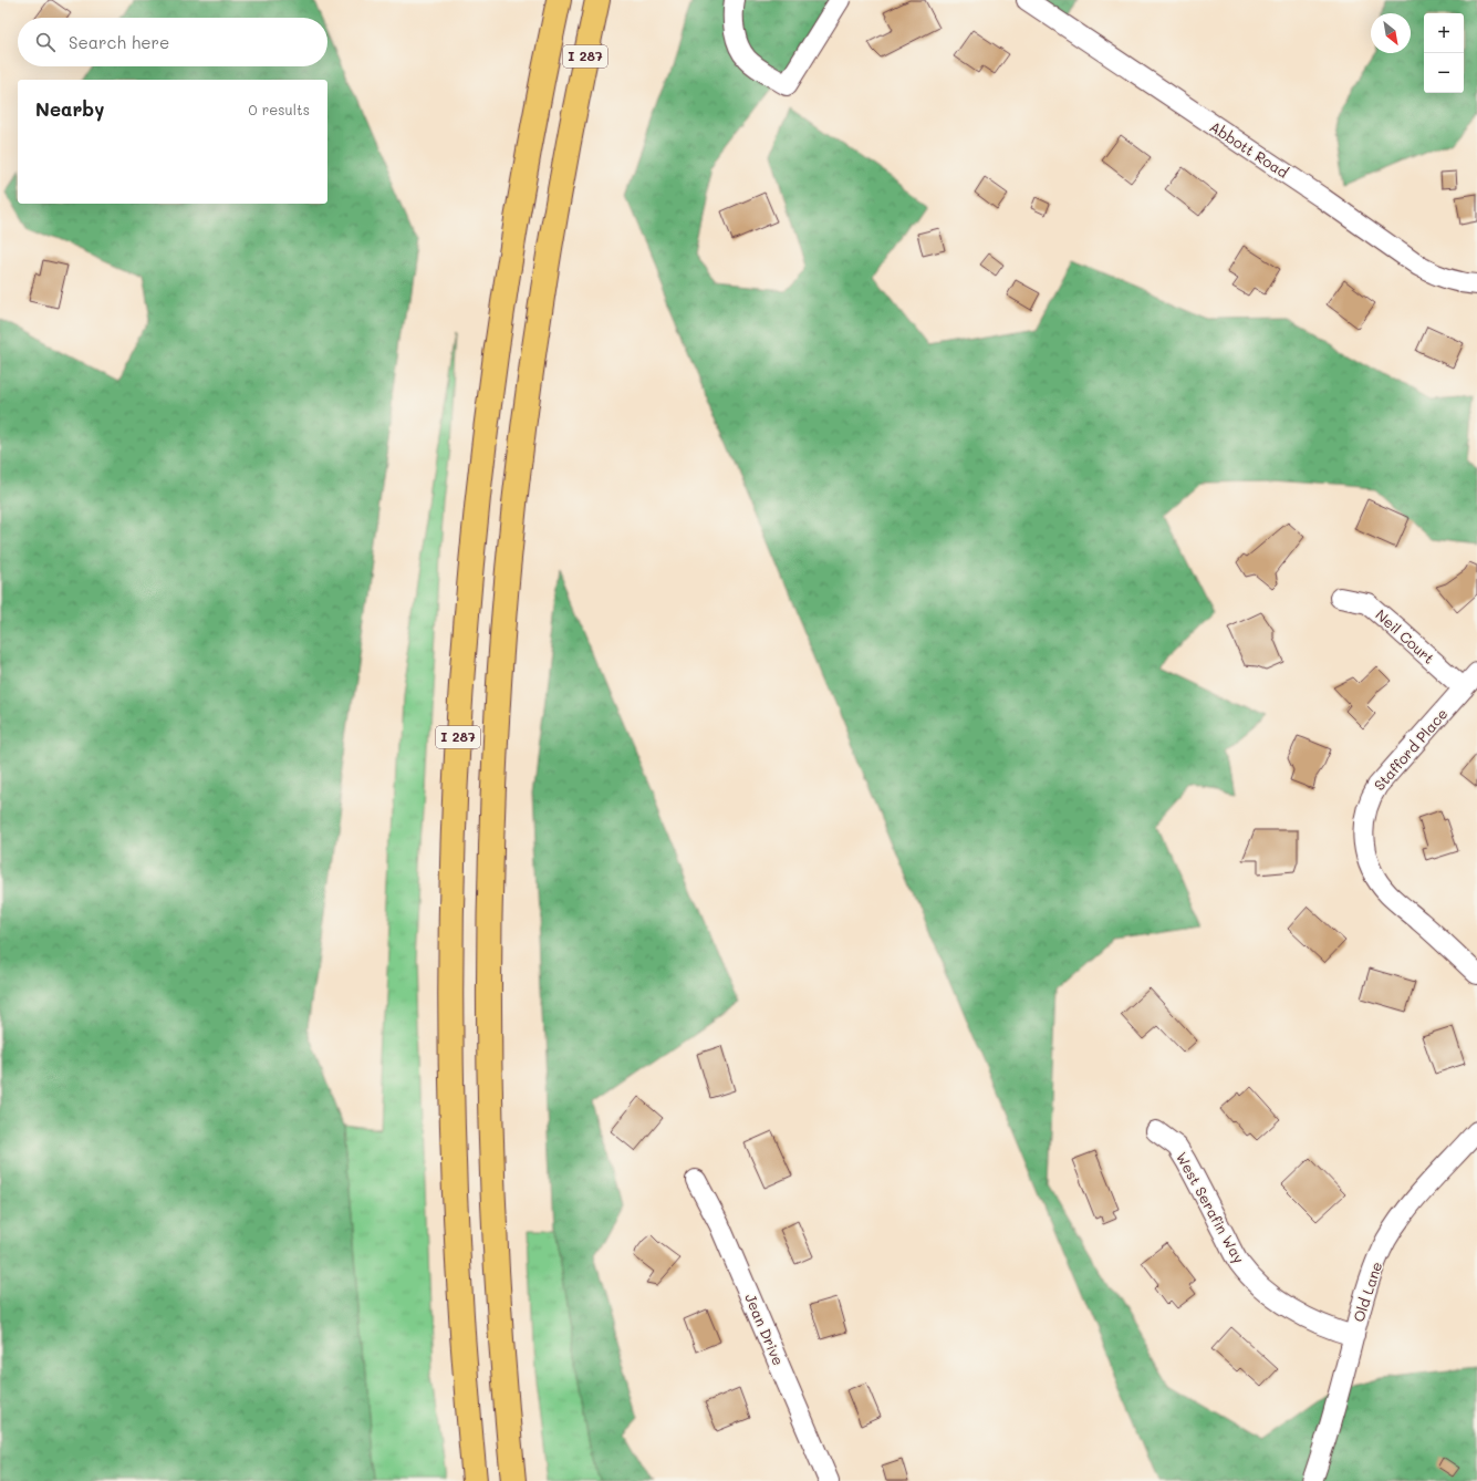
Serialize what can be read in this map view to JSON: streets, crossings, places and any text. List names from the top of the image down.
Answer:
{
  "streets": {
    "highway": ["I 287"],
    "street": [
      "Abbott Road",
      "Neil Court",
      "Stafford Place",
      "West Serafin Way",
      "Old Lane",
      "Jean Drive"
    ]
  },
  "crossings": [
    ["Neil Court", "Stafford Place"],
    ["West Serafin Way", "Old Lane"]
  ],
  "north": "bottom right",
  "page": {
    "map_buttons": ["+", "−"],
    "search": "Search here",
    "heading": ["Nearby", "0 results"]
  }
}
